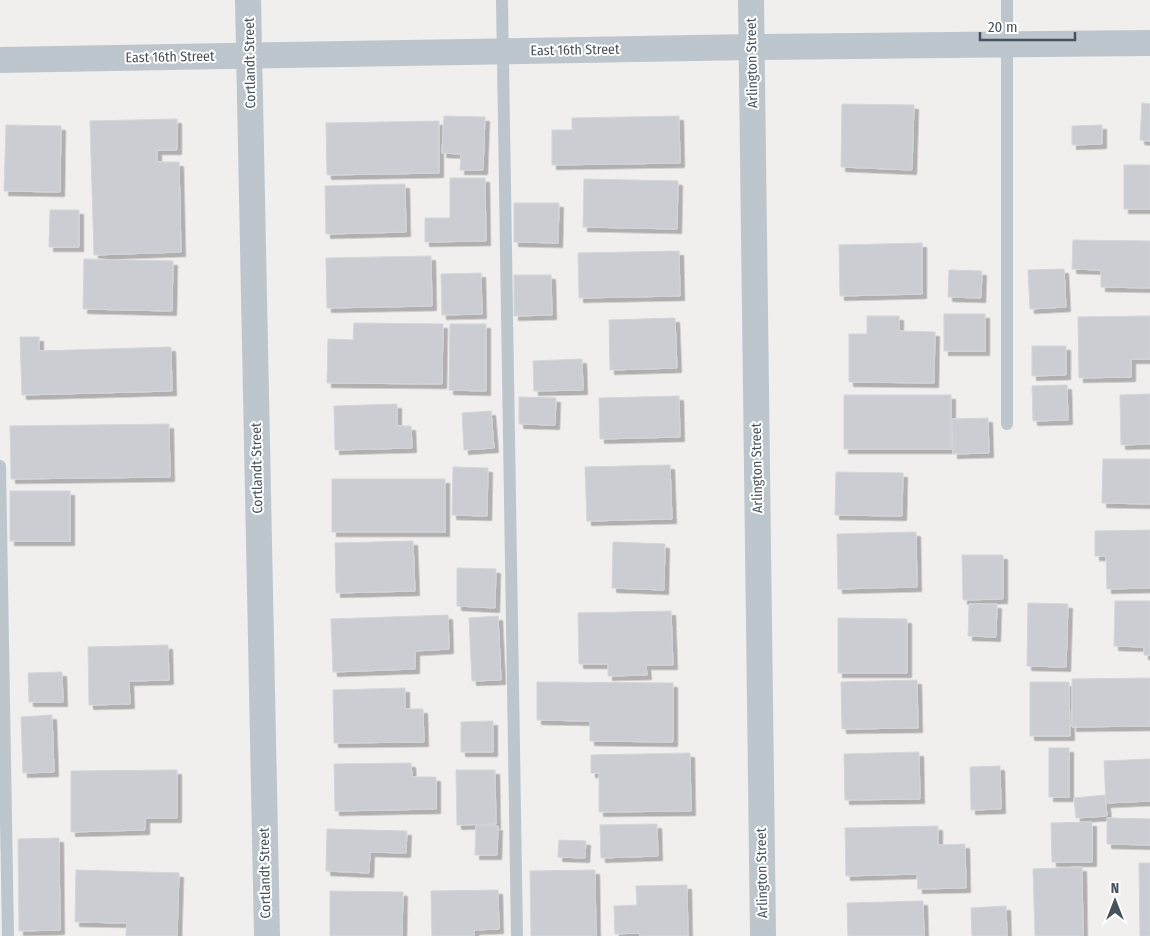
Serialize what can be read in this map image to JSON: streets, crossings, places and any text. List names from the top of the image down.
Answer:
{
  "streets": {
    "street": ["East 16th Street", "Cortlandt Street", "Arlington Street"]
  },
  "crossings": [
    ["East 16th Street", "Cortlandt Street"],
    ["East 16th Street", "Arlington Street"]
  ],
  "scale_bar": "20 m",
  "north": "top"
}
